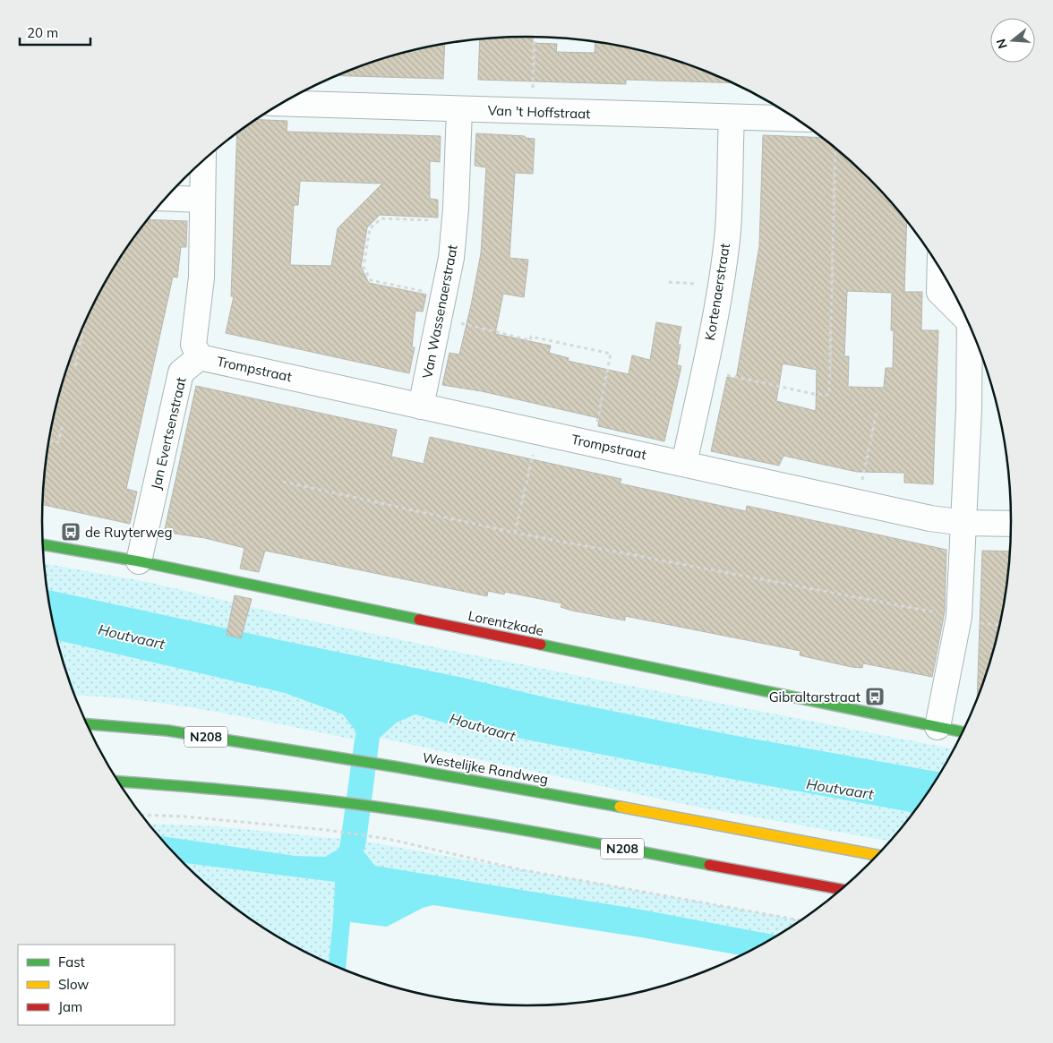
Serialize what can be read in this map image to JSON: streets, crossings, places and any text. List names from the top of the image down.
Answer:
{
  "streets": {
    "main road": ["Lorentzkade", "N208", "Westelijke Randweg"],
    "street": [
      "Van 't Hoffstraat",
      "Kortenaerstraat",
      "Van Wassenaerstraat",
      "Trompstraat",
      "Jan Evertsenstraat"
    ]
  },
  "crossings": [
    ["Van 't Hoffstraat", "Kortenaerstraat"],
    ["Van 't Hoffstraat", "Van Wassenaerstraat"],
    ["Kortenaerstraat", "Trompstraat"],
    ["Van Wassenaerstraat", "Trompstraat"],
    ["Trompstraat", "Jan Evertsenstraat"],
    ["Jan Evertsenstraat", "Lorentzkade"]
  ],
  "water": ["Houtvaart"],
  "places": {
    "bus stop": ["de Ruyterweg", "Gibraltarstraat"]
  },
  "legend": ["Fast", "Slow", "Jam"],
  "scale_bar": "20 m",
  "north": "left"
}
